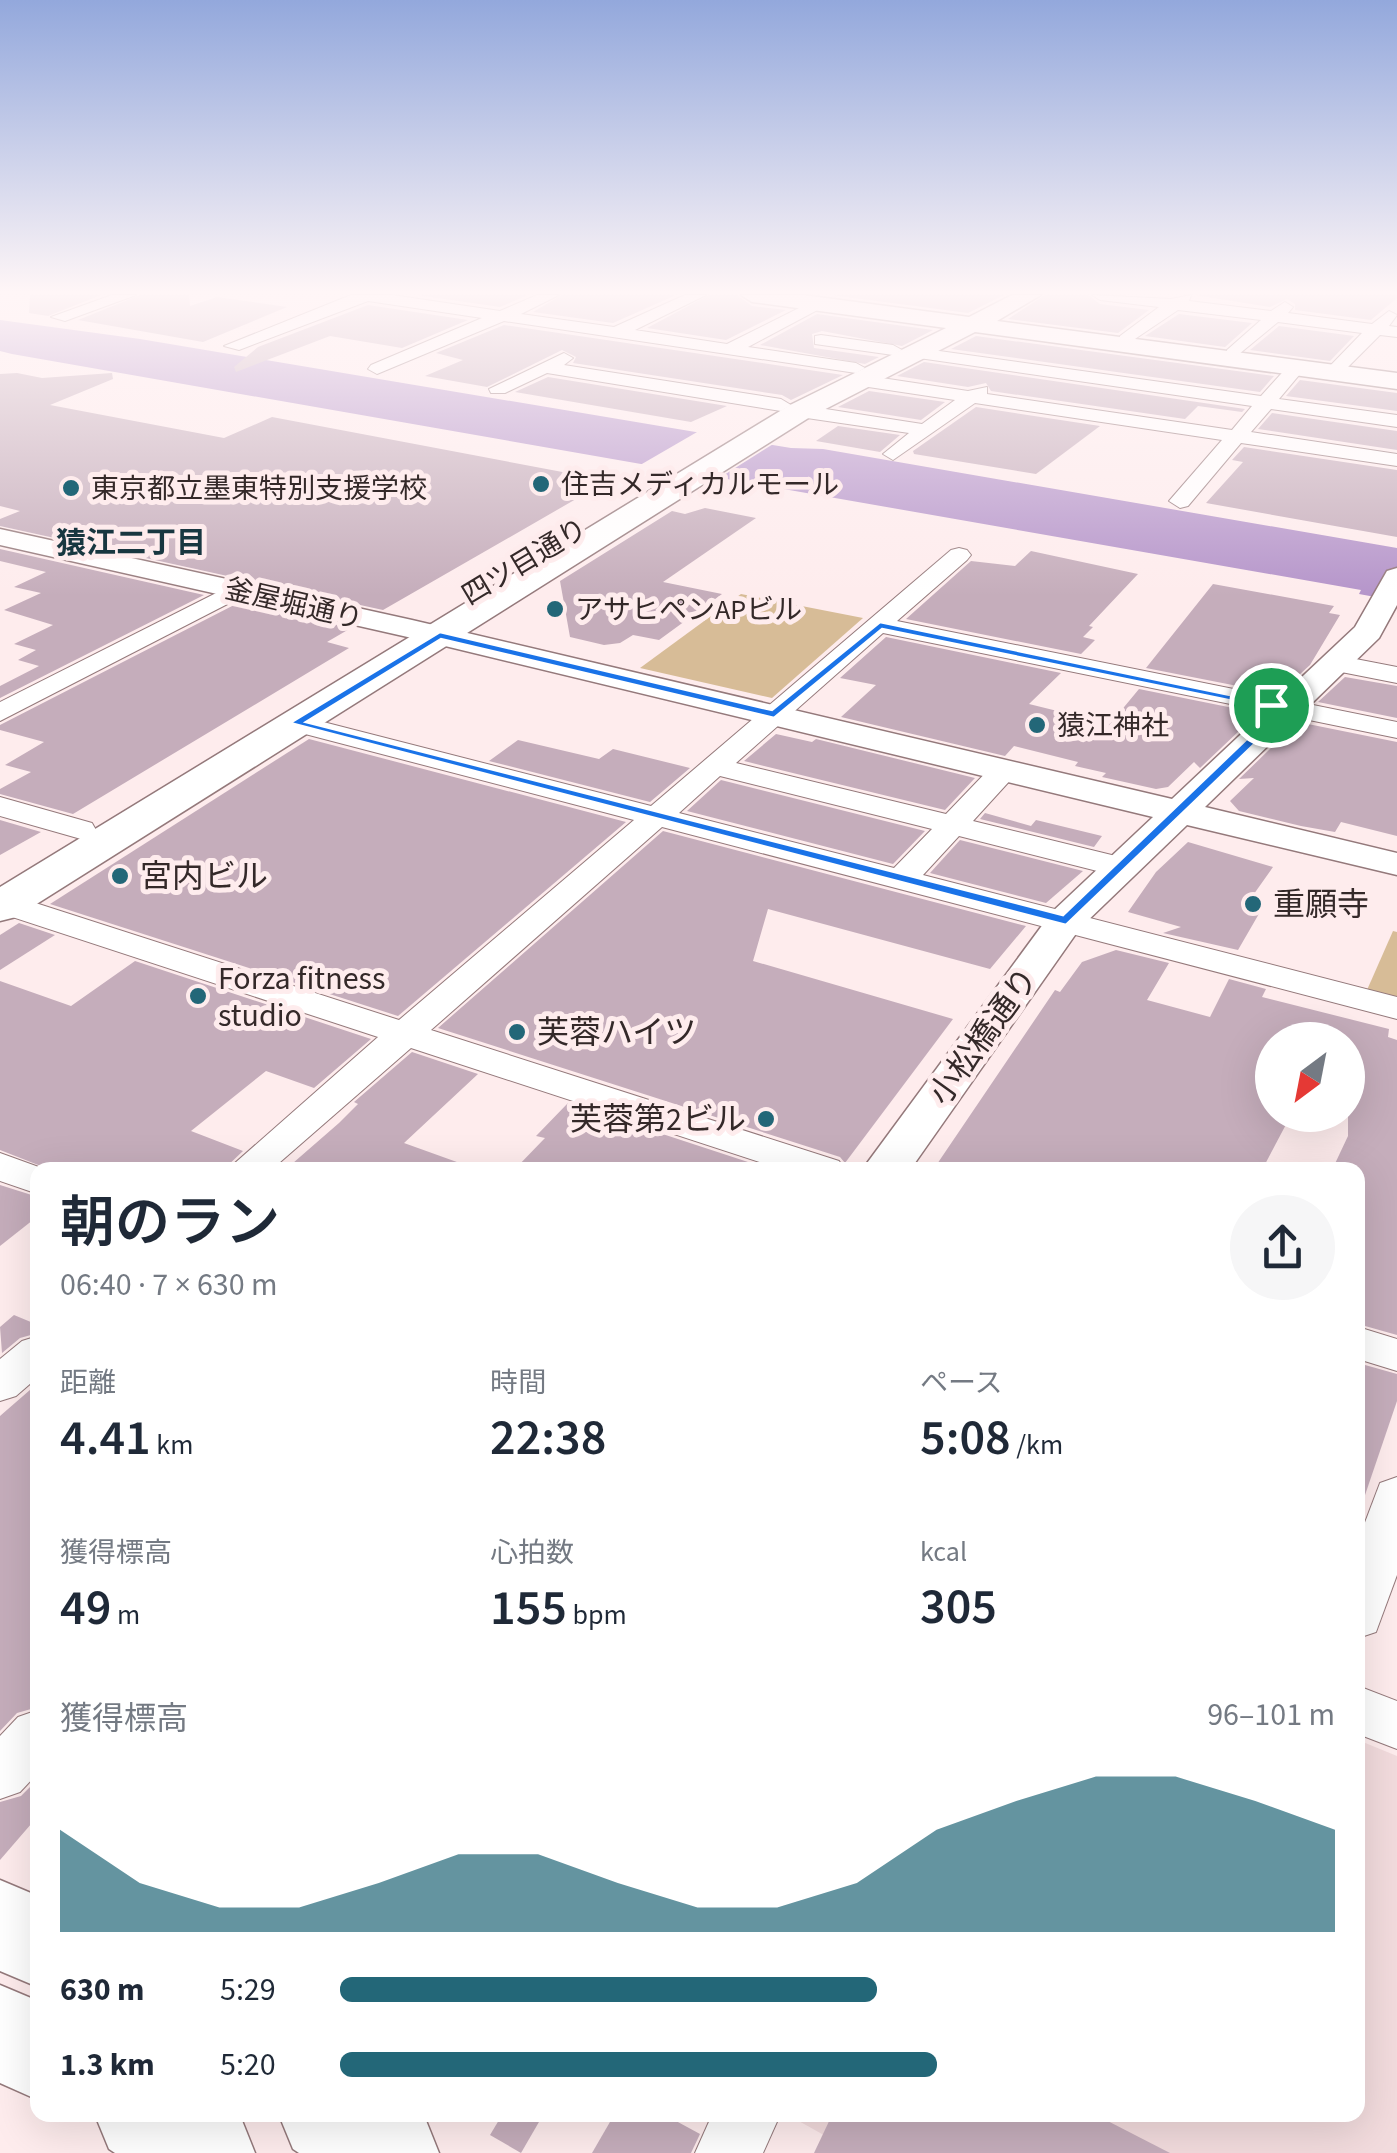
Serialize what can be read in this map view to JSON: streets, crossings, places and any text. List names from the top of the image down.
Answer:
{
  "streets": {
    "main road": ["四ツ目通り"],
    "street": ["釜屋堀通り", "小松橋通り"]
  },
  "crossings": [
    ["四ツ目通り", "釜屋堀通り"],
    ["釜屋堀通り", "小松橋通り"]
  ],
  "districts": ["猿江二丁目"],
  "places": [
    "住吉メディカルモール",
    "東京都立墨東特別支援学校",
    "アサヒペンAPビル",
    "猿江神社",
    "宮内ビル",
    "重願寺",
    "Forza fitness studio",
    "芙蓉ハイツ",
    "芙蓉第2ビル"
  ],
  "north": "bottom left",
  "page": {
    "heading": ["朝のラン", "06:40 · 7 × 630 m"],
    "stats": [
      ["距離", "4.41 km"],
      ["時間", "22:38"],
      ["ペース", "5:08 /km"],
      ["獲得標高", "49 m"],
      ["心拍数", "155 bpm"],
      ["kcal", "305"]
    ],
    "chart": ["獲得標高", "96–101 m"],
    "list": [
      {
        "name": "630 m",
        "note": "5:29"
      },
      {
        "name": "1.3 km",
        "note": "5:20"
      }
    ]
  }
}
